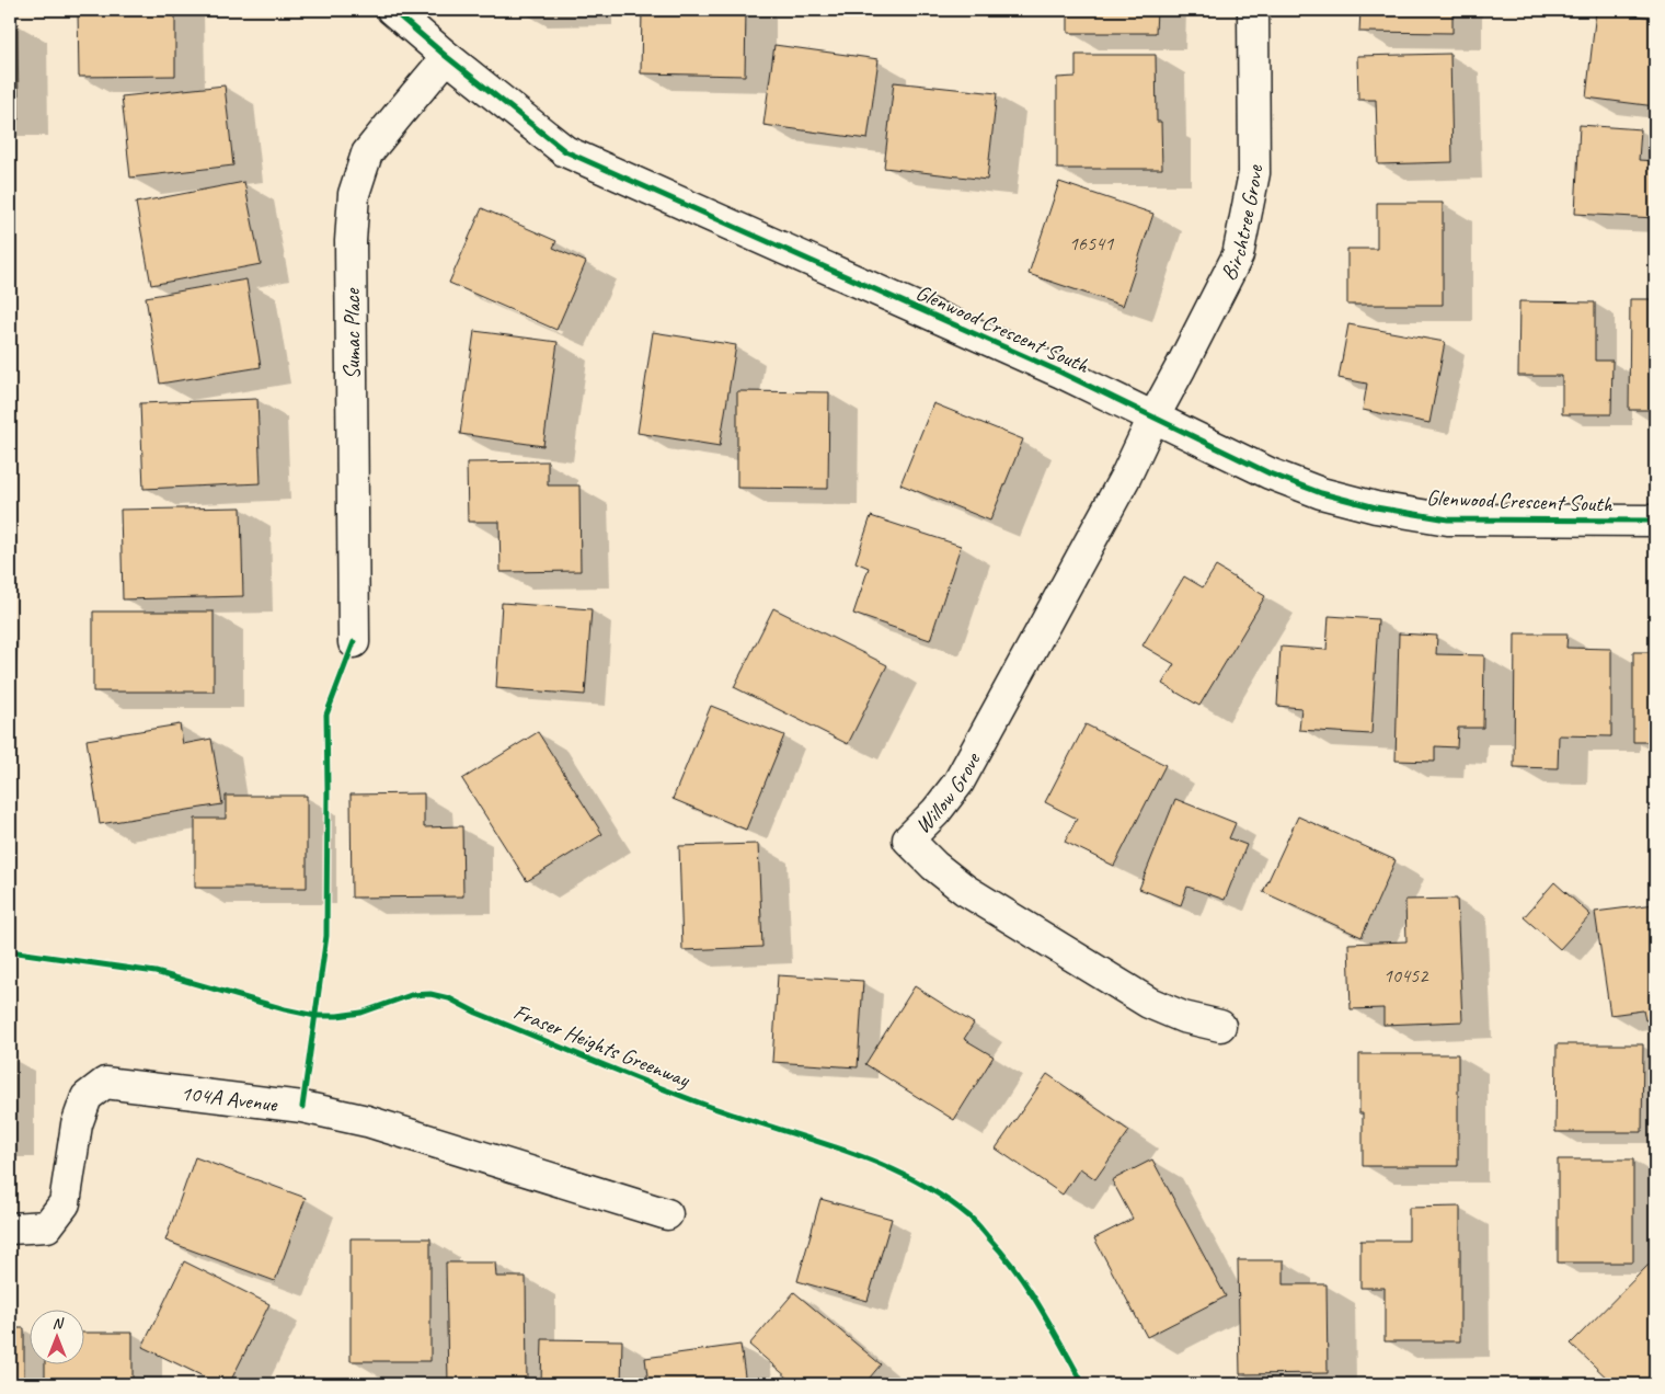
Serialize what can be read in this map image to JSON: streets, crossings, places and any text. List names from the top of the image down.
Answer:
{
  "streets": {
    "street": [
      "Birchtree Grove",
      "Glenwood Crescent South",
      "Sumac Place",
      "Willow Grove",
      "104A Avenue"
    ],
    "cycle path": ["Fraser Heights Greenway"]
  },
  "crossings": [
    ["Birchtree Grove", "Glenwood Crescent South"],
    ["Birchtree Grove", "Willow Grove"],
    ["Glenwood Crescent South", "Sumac Place"],
    ["Glenwood Crescent South", "Willow Grove"]
  ],
  "house_numbers": ["16541", "10452"],
  "north": "top"
}
